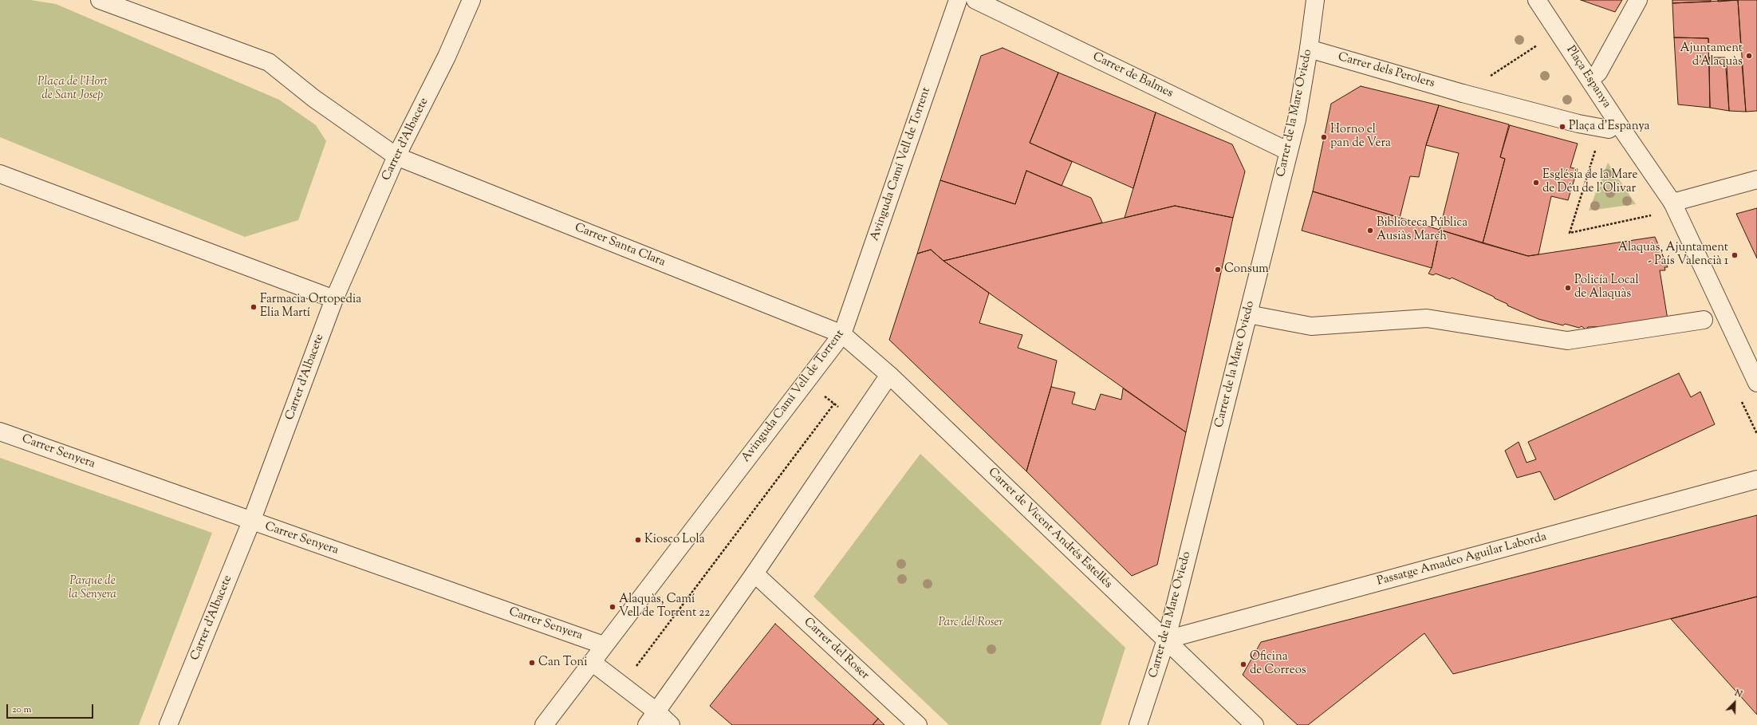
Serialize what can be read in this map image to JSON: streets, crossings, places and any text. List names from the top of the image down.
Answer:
{
  "streets": {
    "street": [
      "Carrer dels Perolers",
      "Carrer de Balmes",
      "Plaça Espanya",
      "Carrer de la Mare Oviedo",
      "Carrer d'Albacete",
      "Avinguda Camí Vell de Torrent",
      "Carrer Santa Clara",
      "Carrer Senyera",
      "Carrer de Vicent Andrés Estellés",
      "Passatge Amadeo Aguilar Laborda",
      "Carrer del Roser"
    ]
  },
  "crossings": [
    ["Carrer dels Perolers", "Carrer de la Mare Oviedo"],
    ["Carrer de Balmes", "Carrer de la Mare Oviedo"],
    ["Carrer de la Mare Oviedo", "Carrer de Vicent Andrés Estellés"],
    ["Carrer de la Mare Oviedo", "Passatge Amadeo Aguilar Laborda"],
    ["Carrer d'Albacete", "Carrer Santa Clara"],
    ["Carrer d'Albacete", "Carrer Senyera"],
    ["Avinguda Camí Vell de Torrent", "Carrer Santa Clara"],
    ["Avinguda Camí Vell de Torrent", "Carrer Senyera"],
    ["Avinguda Camí Vell de Torrent", "Carrer de Vicent Andrés Estellés"],
    ["Carrer Santa Clara", "Carrer de Vicent Andrés Estellés"],
    ["Carrer de Vicent Andrés Estellés", "Passatge Amadeo Aguilar Laborda"]
  ],
  "parks": ["Plaça de l'Hort de Sant Josep", "Parque de la Senyera", "Parc del Roser"],
  "places": [
    "Ajuntament d'Alaquàs",
    "Plaça d'Espanya",
    "Horno el pan de Vera",
    "Església de la Mare de Déu de l'Olivar",
    "Biblioteca Pública Ausiàs March",
    "Alaquàs, Ajuntament - País Valencià 1",
    "Consum",
    "Policía Local de Alaquàs",
    "Farmacia Ortopedia Elia Martí",
    "Kiosco Lola",
    "Alaquàs, Camí Vell de Torrent 22",
    "Can Toni",
    "Oficina de Correos"
  ],
  "scale_bar": "20 m",
  "north": "top right"
}
